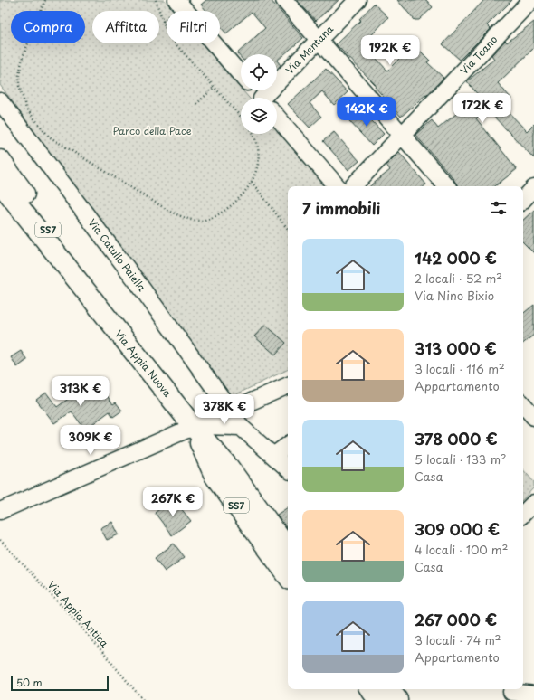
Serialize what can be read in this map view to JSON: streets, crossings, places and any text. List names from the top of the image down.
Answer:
{
  "streets": {
    "main road": ["SS7", "Via Appia Nuova"],
    "street": ["Via Mentana", "Via Teano", "Via Catullo Paiella"],
    "path": ["Via Appia Antica"]
  },
  "parks": ["Parco della Pace"],
  "scale_bar": "50 m",
  "page": {
    "chip": ["Compra", "Affitta", "Filtri"],
    "price": [
      "192K €",
      "172K €",
      "142K €",
      "313K €",
      "378K €",
      "309K €",
      "267K €"
    ],
    "heading": "7 immobili",
    "list": [
      {
        "name": "142 000 €",
        "note": "2 locali · 52 m² · Via Nino Bixio"
      },
      {
        "name": "313 000 €",
        "note": "3 locali · 116 m² · Appartamento"
      },
      {
        "name": "378 000 €",
        "note": "5 locali · 133 m² · Casa"
      },
      {
        "name": "309 000 €",
        "note": "4 locali · 100 m² · Casa"
      },
      {
        "name": "267 000 €",
        "note": "3 locali · 74 m² · Appartamento"
      }
    ],
    "scale": "50 m"
  }
}
